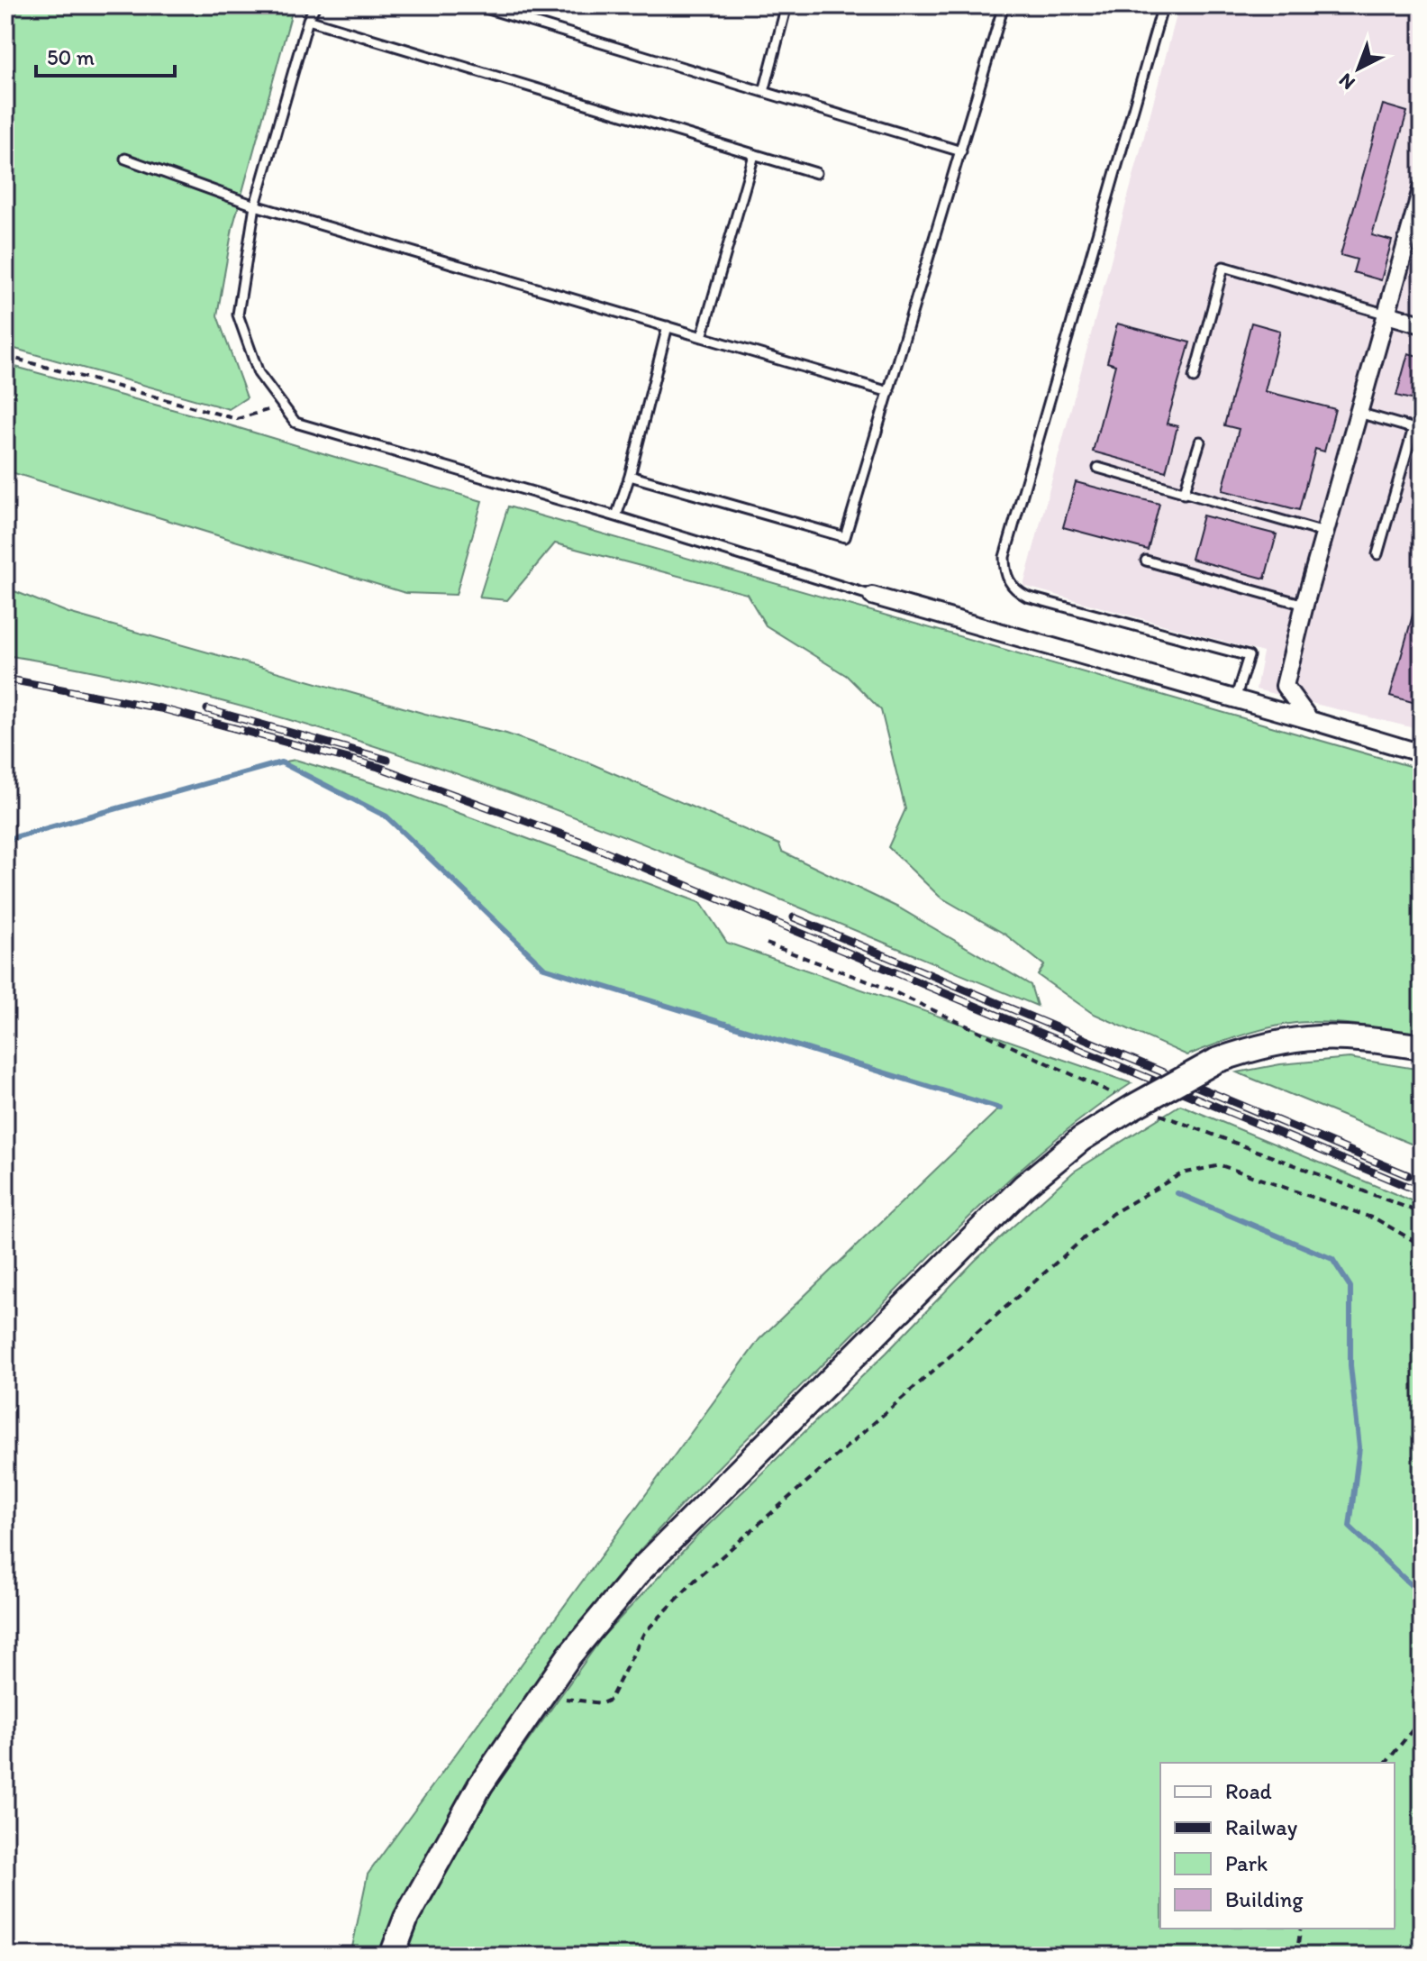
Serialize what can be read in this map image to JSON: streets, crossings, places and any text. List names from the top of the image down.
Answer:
{
  "legend": [
    "Road",
    "Railway",
    "Park",
    "Building"
  ],
  "scale_bar": "50 m",
  "north": "bottom left"
}
